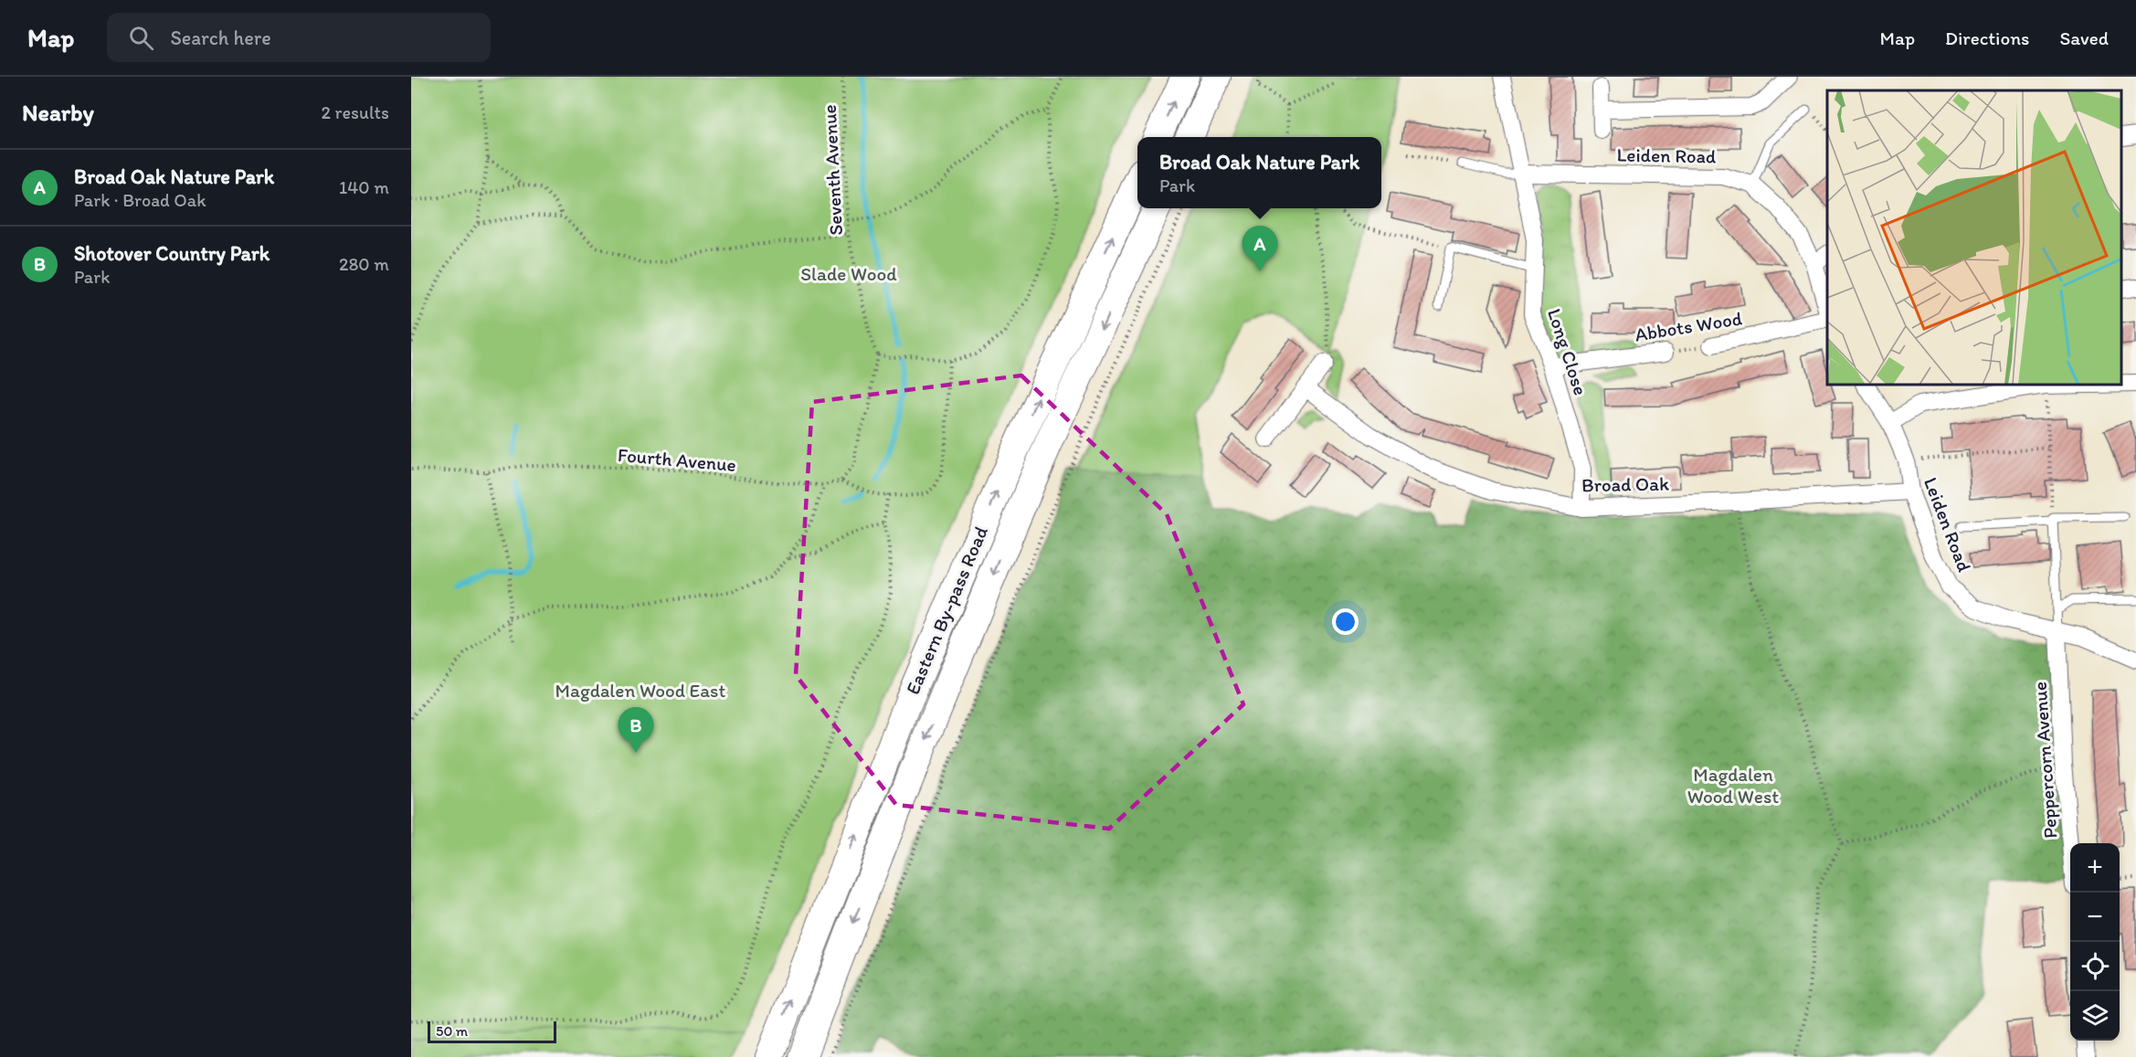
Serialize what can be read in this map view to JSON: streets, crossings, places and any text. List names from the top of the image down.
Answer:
{
  "streets": {
    "highway": ["Eastern By-pass Road"],
    "street": [
      "Leiden Road",
      "Abbots Wood",
      "Long Close",
      "Broad Oak",
      "Peppercorn Avenue"
    ],
    "path": ["Seventh Avenue", "Fourth Avenue"]
  },
  "crossings": [
    ["Leiden Road", "Long Close"],
    ["Leiden Road", "Broad Oak"],
    ["Leiden Road", "Peppercorn Avenue"],
    ["Abbots Wood", "Long Close"],
    ["Long Close", "Broad Oak"]
  ],
  "parks": ["Slade Wood", "Magdalen Wood East", "Magdalen Wood West"],
  "scale_bar": "50 m",
  "page": {
    "header": "Map",
    "search": "Search here",
    "nav": ["Map", "Directions", "Saved"],
    "heading": ["Nearby", "2 results"],
    "popup": ["Broad Oak Nature Park", "Park"],
    "list": [
      {
        "mark": "A",
        "name": "Broad Oak Nature Park",
        "note": "Park · Broad Oak",
        "value": "140 m"
      },
      {
        "mark": "B",
        "name": "Shotover Country Park",
        "note": "Park",
        "value": "280 m"
      }
    ],
    "pins": ["A", "B"],
    "map_buttons": ["+", "−"],
    "scale": "50 m"
  }
}
